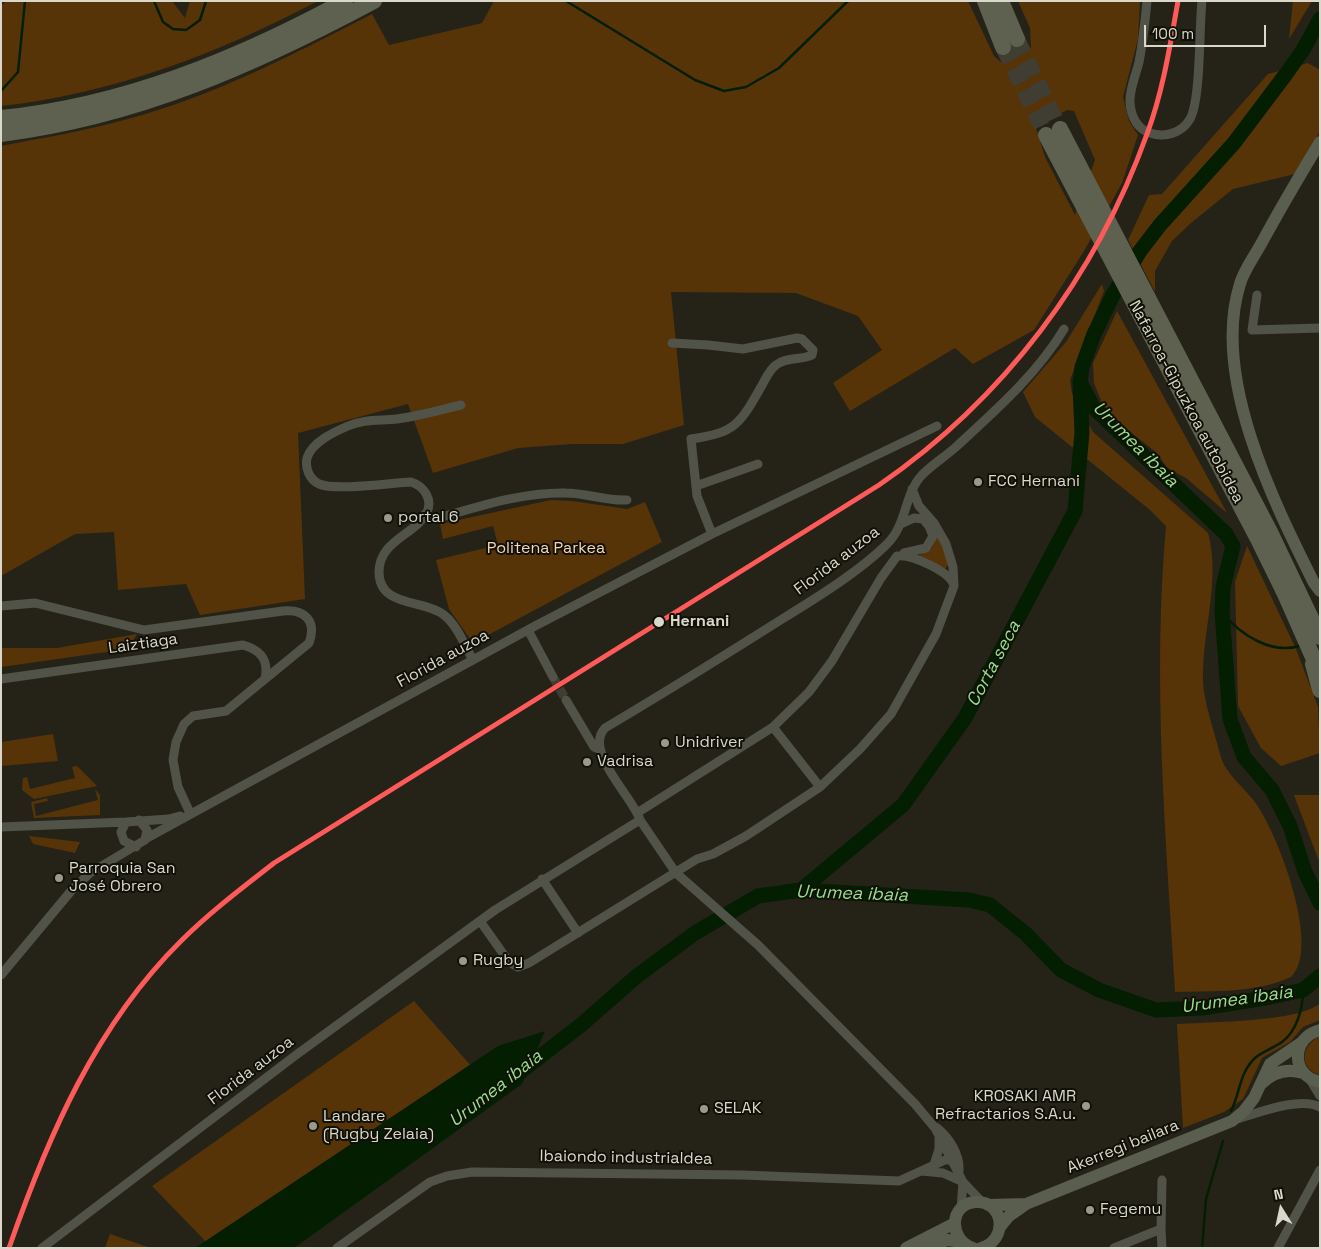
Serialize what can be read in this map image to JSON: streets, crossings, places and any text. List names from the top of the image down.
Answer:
{
  "streets": {
    "highway": ["Nafarroa-Gipuzkoa autobidea"],
    "main road": ["Akerregi bailara"],
    "street": ["Florida auzoa", "Laiztiaga", "Ibaiondo industrialdea"]
  },
  "water": ["Urumea ibaia", "Corta seca"],
  "parks": ["Politena Parkea"],
  "places": [
    "FCC Hernani",
    "portal 6",
    "Hernani",
    "Unidriver",
    "Vadrisa",
    "Parroquia San José Obrero",
    "Rugby",
    "KROSAKI AMR Refractarios S.A.u.",
    "SELAK",
    "Landare (Rugby Zelaia)",
    "Fegemu"
  ],
  "scale_bar": "100 m",
  "north": "top"
}
